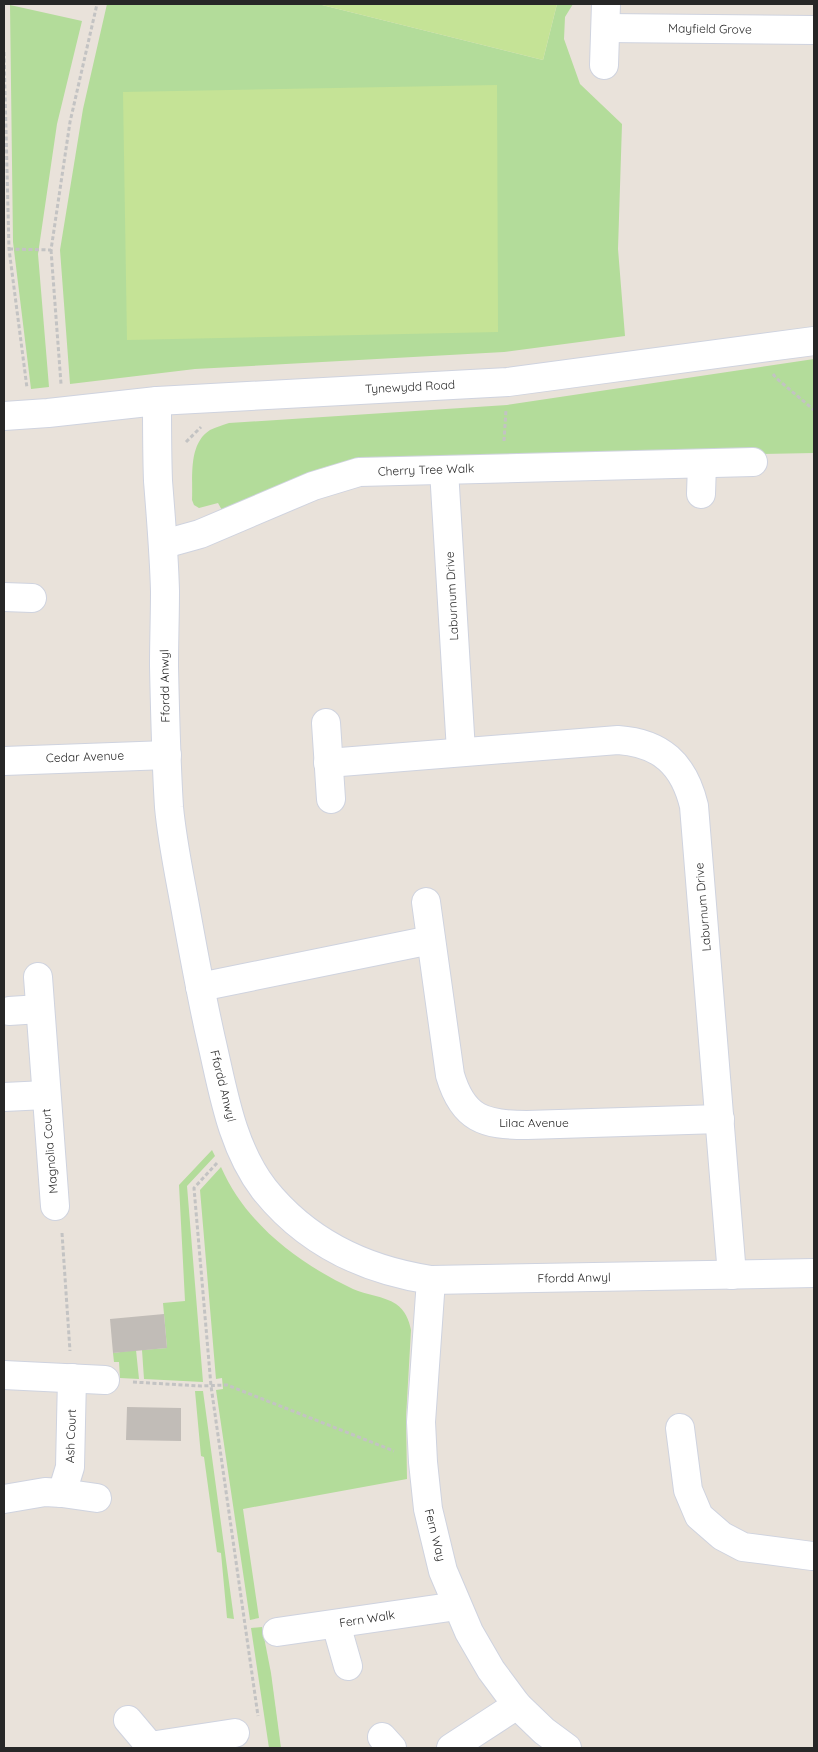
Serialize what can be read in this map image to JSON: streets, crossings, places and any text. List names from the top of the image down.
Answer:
{
  "streets": {
    "street": [
      "Mayfield Grove",
      "Tynewydd Road",
      "Cherry Tree Walk",
      "Laburnum Drive",
      "Ffordd Anwyl",
      "Cedar Avenue",
      "Lilac Avenue",
      "Magnolia Court",
      "Ash Court",
      "Fern Way",
      "Fern Walk"
    ]
  },
  "crossings": [
    ["Tynewydd Road", "Ffordd Anwyl"],
    ["Cherry Tree Walk", "Laburnum Drive"],
    ["Cherry Tree Walk", "Ffordd Anwyl"],
    ["Laburnum Drive", "Ffordd Anwyl"],
    ["Laburnum Drive", "Lilac Avenue"],
    ["Ffordd Anwyl", "Cedar Avenue"],
    ["Ffordd Anwyl", "Fern Way"],
    ["Fern Way", "Fern Walk"]
  ]
}
